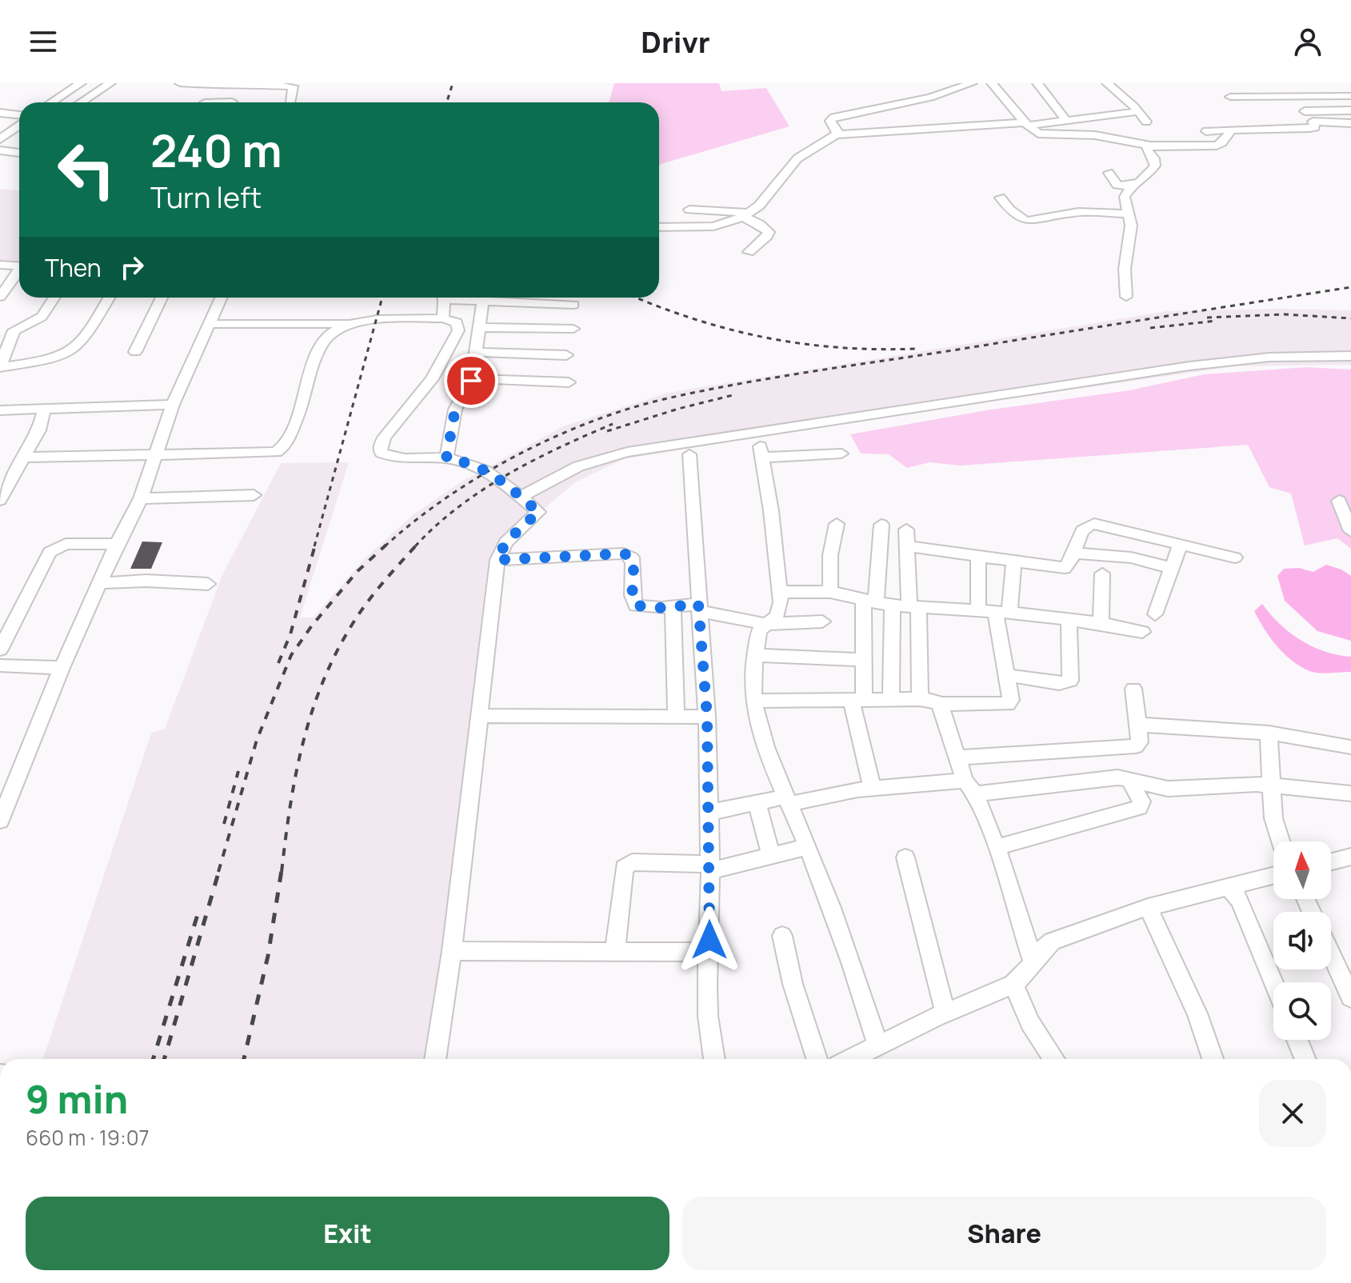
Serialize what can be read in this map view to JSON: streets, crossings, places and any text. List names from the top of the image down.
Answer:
{
  "north": "top",
  "page": {
    "header": "Drivr",
    "turn": ["240 m", "Turn left"],
    "then": "Then",
    "heading": ["9 min", "660 m · 19:07"],
    "buttons": ["Exit", "Share"]
  }
}
